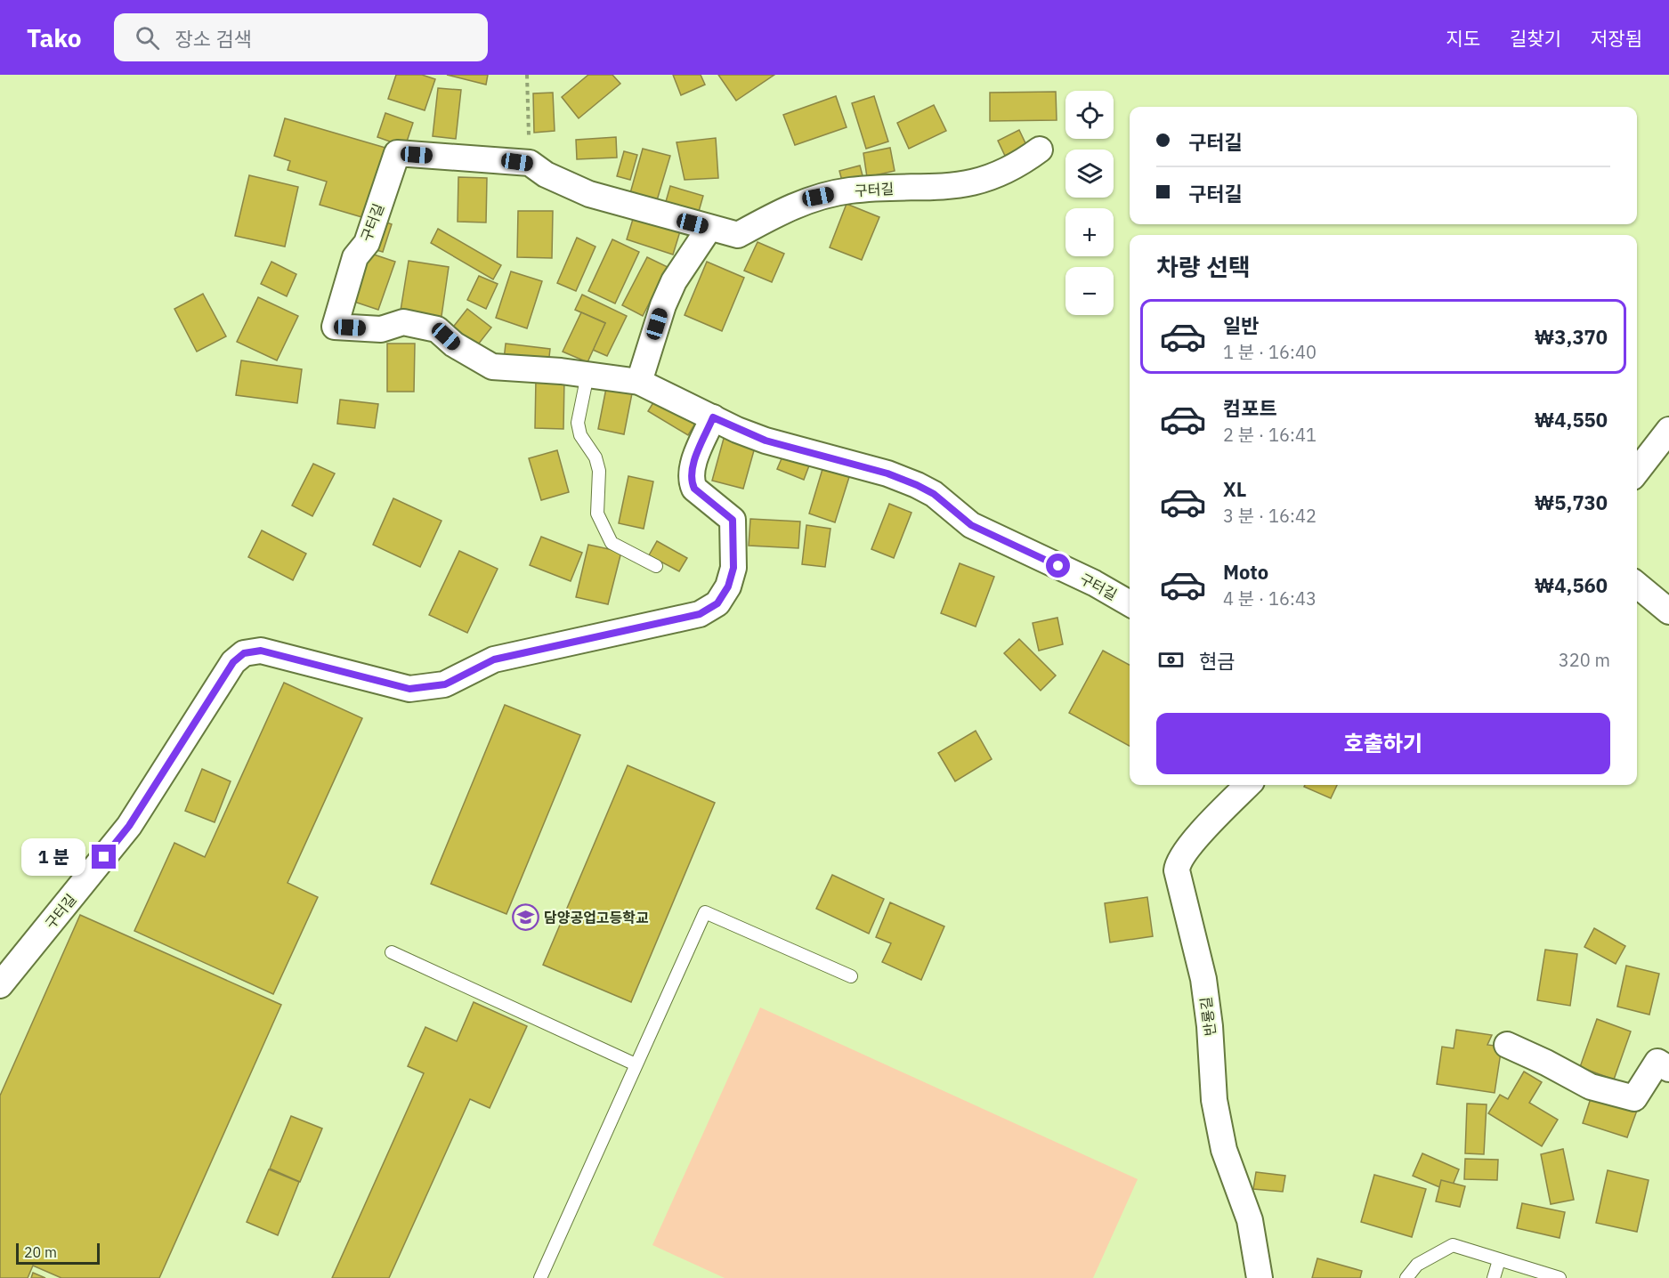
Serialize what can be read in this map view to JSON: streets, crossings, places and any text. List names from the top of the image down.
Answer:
{
  "streets": {
    "street": ["구터길", "반룡길"]
  },
  "places": {
    "school or university": ["담양공업고등학교"]
  },
  "scale_bar": "20 m",
  "page": {
    "header": "Tako",
    "search": "장소 검색",
    "nav": ["지도", "길찾기", "저장됨"],
    "map_buttons": ["+", "−"],
    "banner": ["구터길", "구터길"],
    "heading": "차량 선택",
    "list": [
      {
        "name": "일반",
        "note": "1 분 · 16:40",
        "value": "₩3,370"
      },
      {
        "name": "컴포트",
        "note": "2 분 · 16:41",
        "value": "₩4,550"
      },
      {
        "name": "XL",
        "note": "3 분 · 16:42",
        "value": "₩5,730"
      },
      {
        "name": "Moto",
        "note": "4 분 · 16:43",
        "value": "₩4,560"
      }
    ],
    "pay": ["현금", "320 m"],
    "buttons": "호출하기",
    "bubble": "1 분",
    "scale": "20 m"
  }
}
